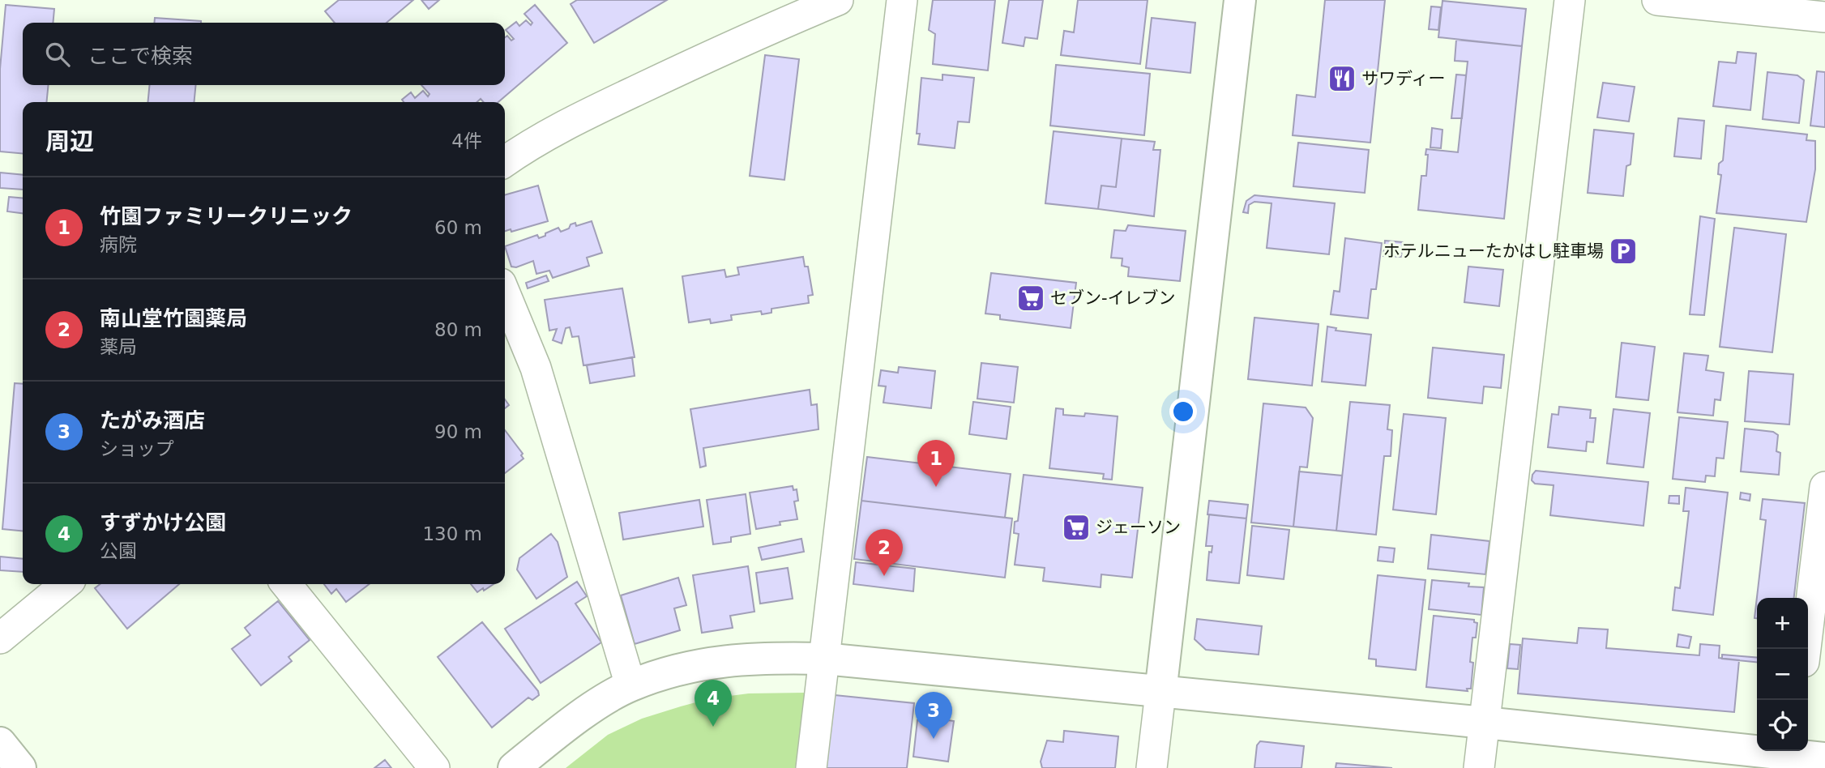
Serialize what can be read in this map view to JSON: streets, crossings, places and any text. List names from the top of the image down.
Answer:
{
  "places": {
    "restaurant": ["サワディー"],
    "parking": ["ホテルニューたかはし駐車場"],
    "supermarket": ["セブン-イレブン", "ジェーソン"]
  },
  "page": {
    "search": "ここで検索",
    "heading": ["周辺", "4件"],
    "list": [
      {
        "mark": "1",
        "name": "竹園ファミリークリニック",
        "note": "病院",
        "value": "60 m"
      },
      {
        "mark": "2",
        "name": "南山堂竹園薬局",
        "note": "薬局",
        "value": "80 m"
      },
      {
        "mark": "3",
        "name": "たがみ酒店",
        "note": "ショップ",
        "value": "90 m"
      },
      {
        "mark": "4",
        "name": "すずかけ公園",
        "note": "公園",
        "value": "130 m"
      }
    ],
    "pins": [
      "1",
      "2",
      "4",
      "3"
    ],
    "map_buttons": ["+", "−"]
  }
}
